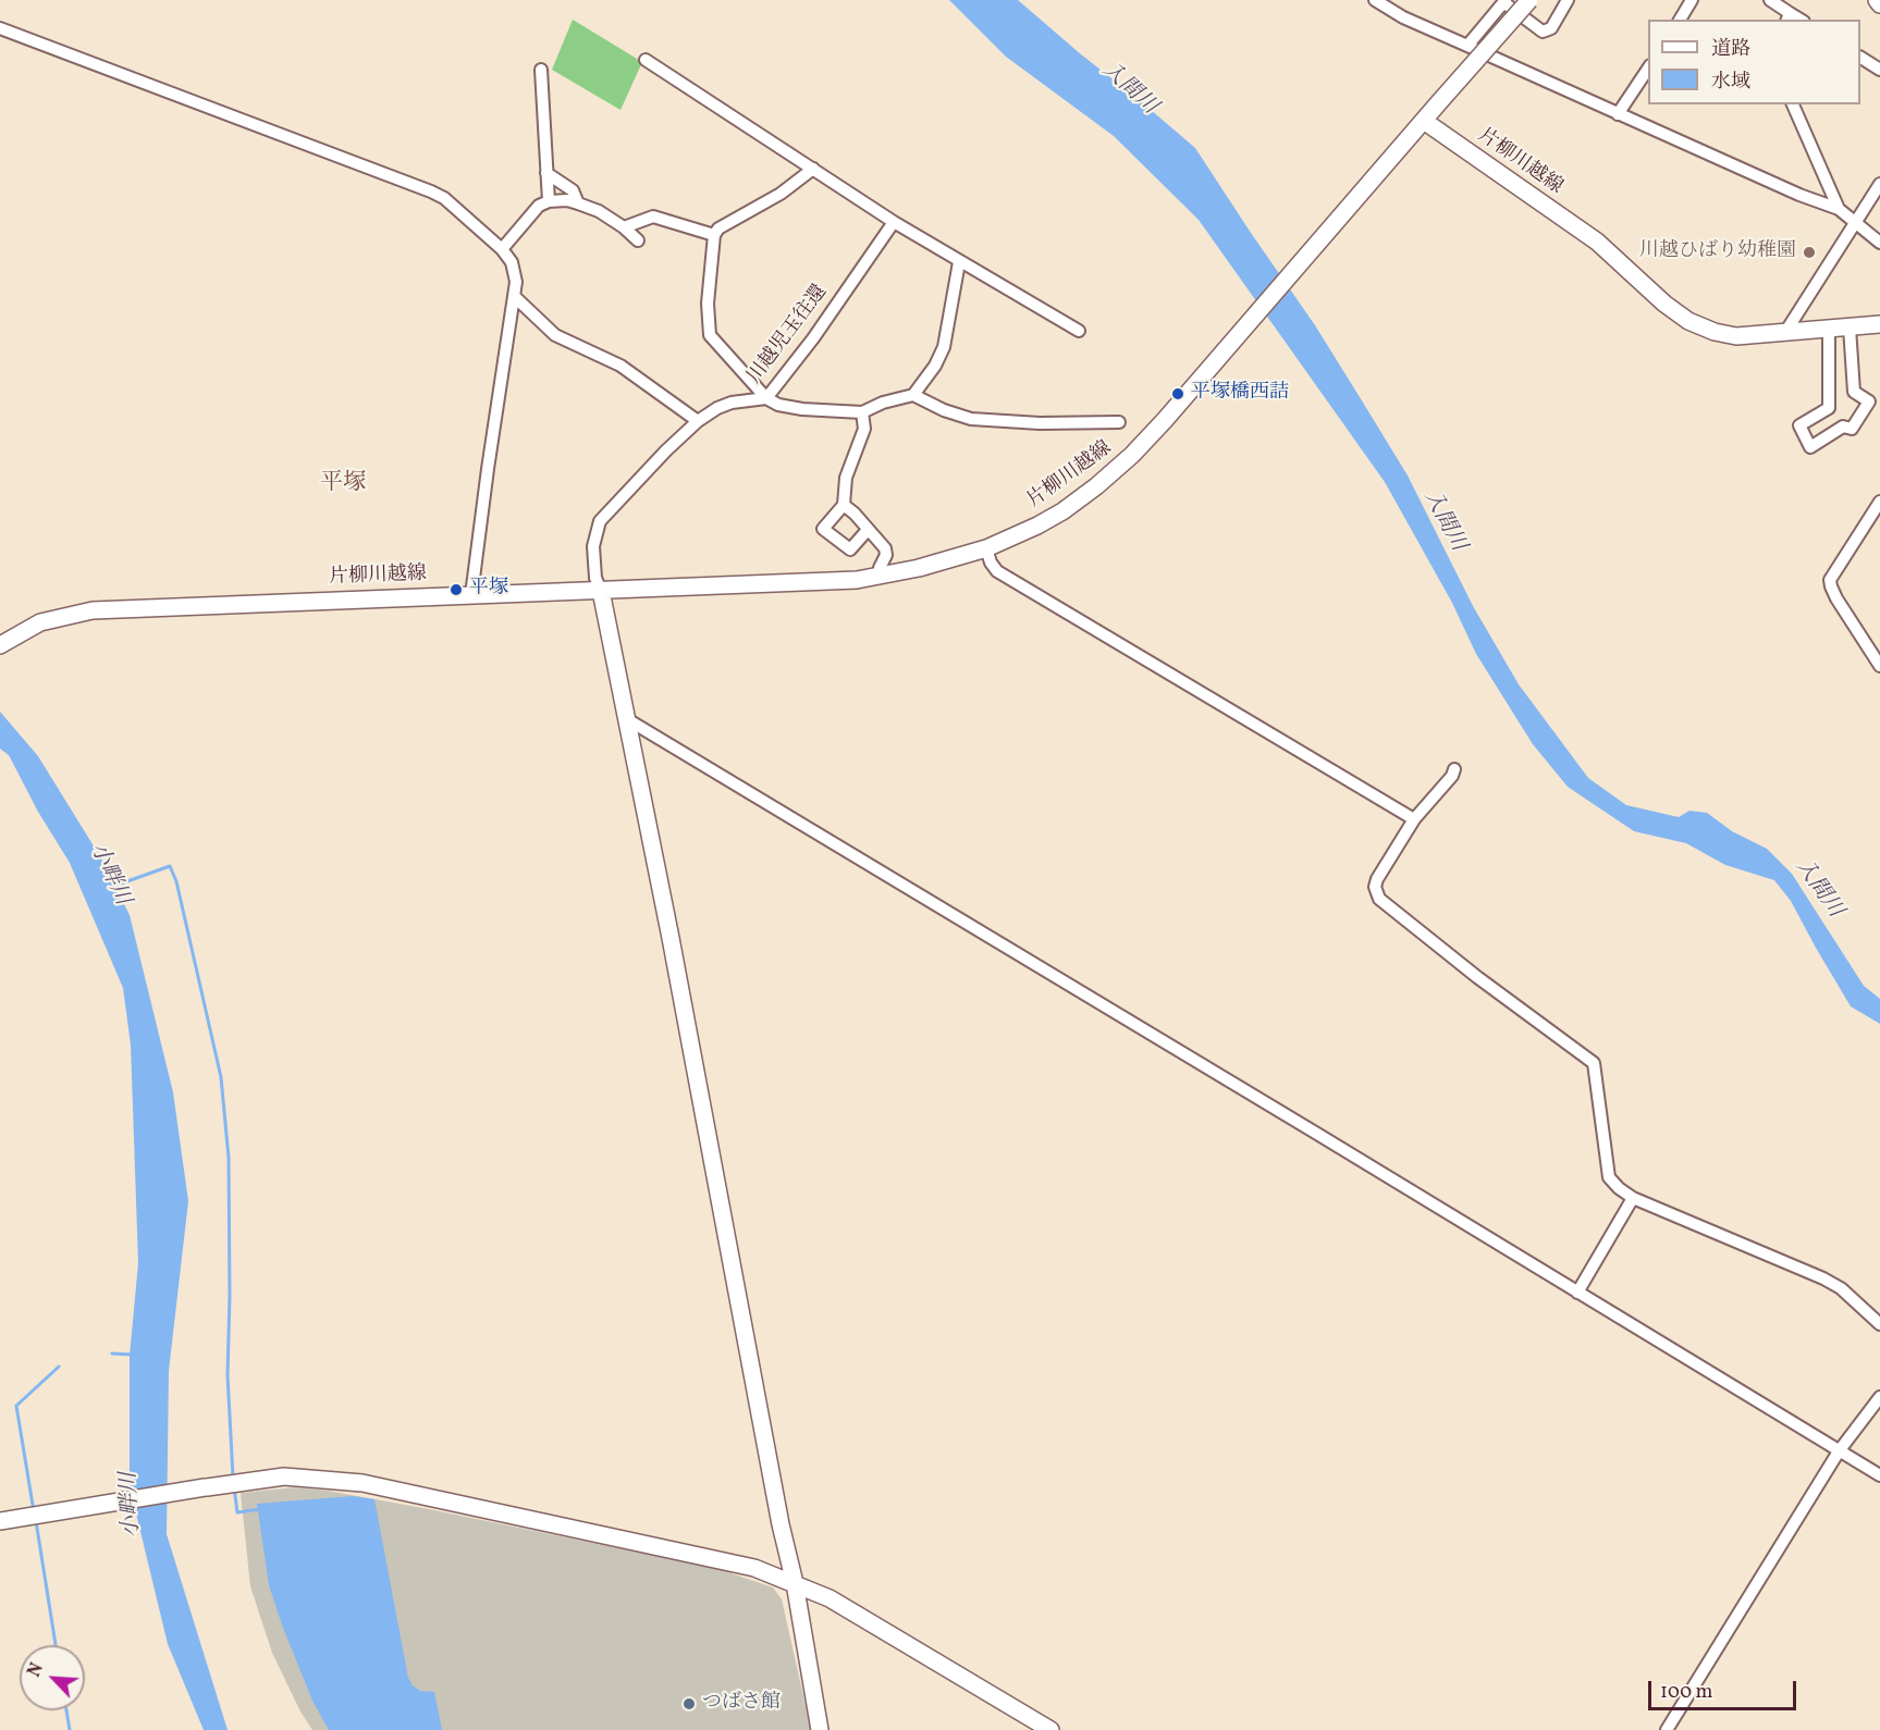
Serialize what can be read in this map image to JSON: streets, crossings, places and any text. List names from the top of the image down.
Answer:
{
  "streets": {
    "street": ["片柳川越線", "川越児玉往還"]
  },
  "crossings": [
    ["片柳川越線", "川越児玉往還"]
  ],
  "districts": ["平塚"],
  "water": ["入間川", "小畔川"],
  "places": [
    "川越ひばり幼稚園",
    "平塚橋西詰",
    "平塚",
    "つばさ館"
  ],
  "legend": ["道路", "水域"],
  "scale_bar": "100 m",
  "north": "top left"
}
